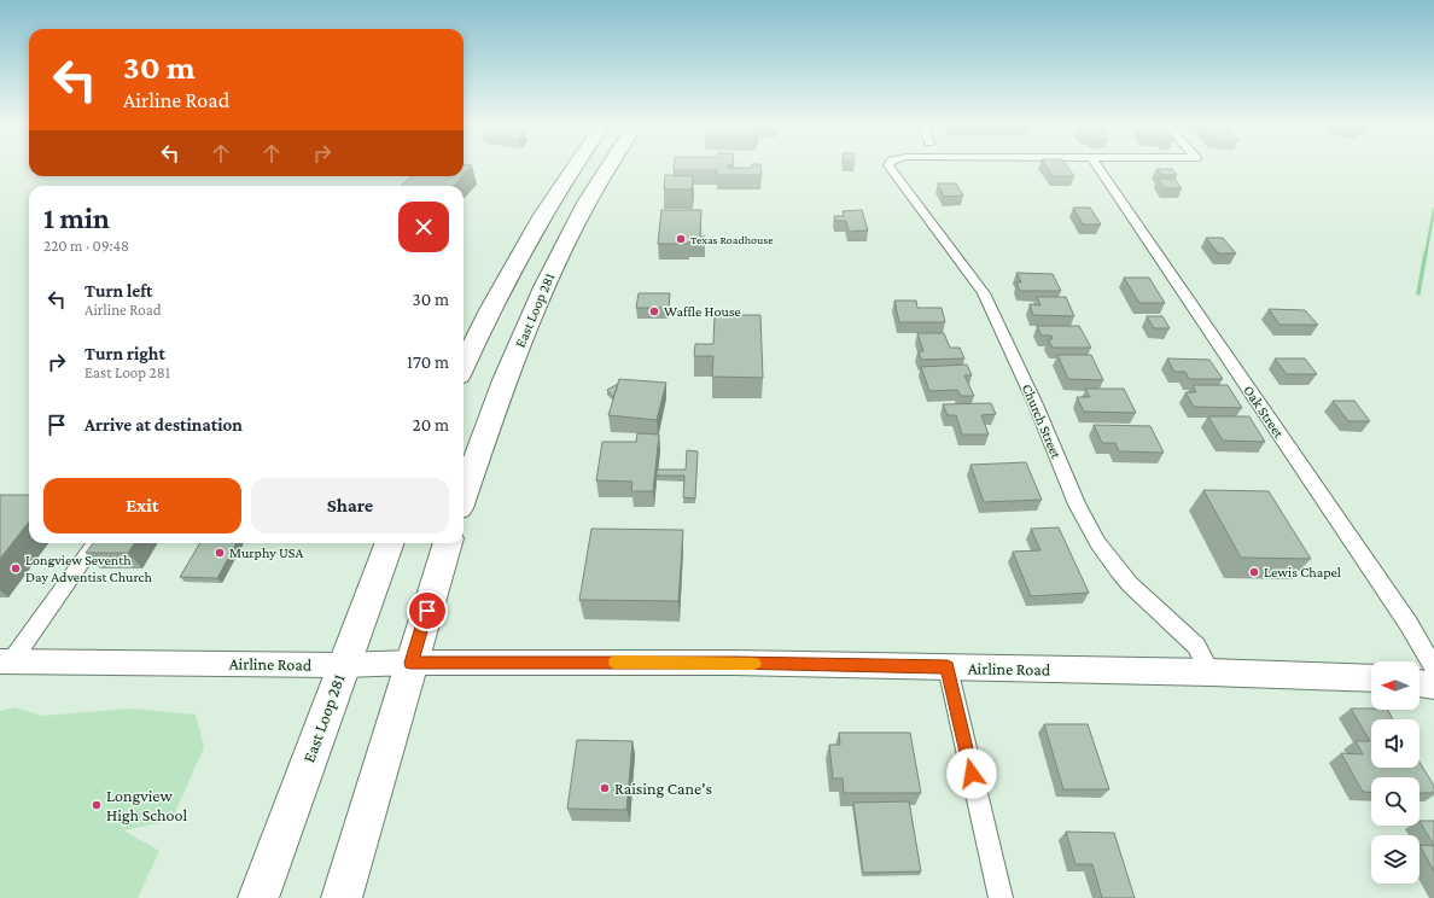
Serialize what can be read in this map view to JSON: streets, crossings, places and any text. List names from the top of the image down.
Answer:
{
  "streets": {
    "highway": ["East Loop 281"],
    "street": ["Oak Street", "Church Street", "Airline Road"]
  },
  "crossings": [
    ["East Loop 281", "Airline Road"],
    ["Church Street", "Airline Road"]
  ],
  "places": [
    "Texas Roadhouse",
    "Waffle House",
    "Murphy USA",
    "Longview Seventh Day Adventist Church",
    "Lewis Chapel",
    "Raising Cane's",
    "Longview High School"
  ],
  "north": "left",
  "page": {
    "turn": ["30 m", "Airline Road"],
    "heading": ["1 min", "220 m · 09:48"],
    "list": [
      {
        "name": "Turn left",
        "note": "Airline Road",
        "value": "30 m"
      },
      {
        "name": "Turn right",
        "note": "East Loop 281",
        "value": "170 m"
      },
      {
        "name": "Arrive at destination",
        "value": "20 m"
      }
    ],
    "buttons": ["Exit", "Share"]
  }
}
